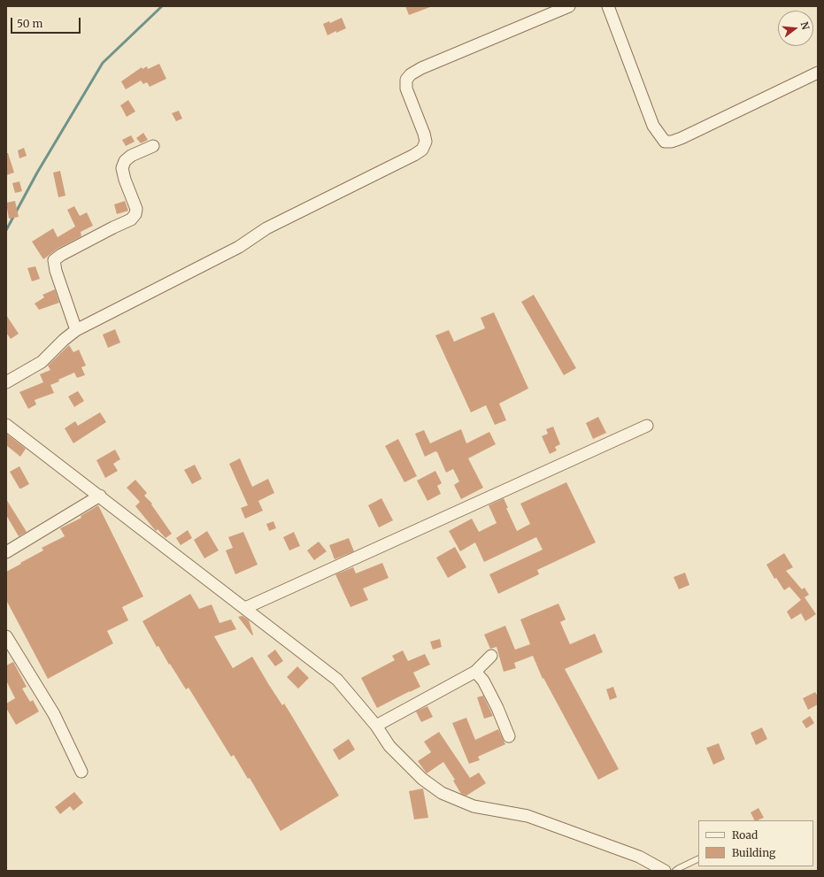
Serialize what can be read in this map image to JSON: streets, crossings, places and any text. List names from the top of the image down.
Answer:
{
  "legend": ["Road", "Building"],
  "scale_bar": "50 m",
  "north": "right"
}
